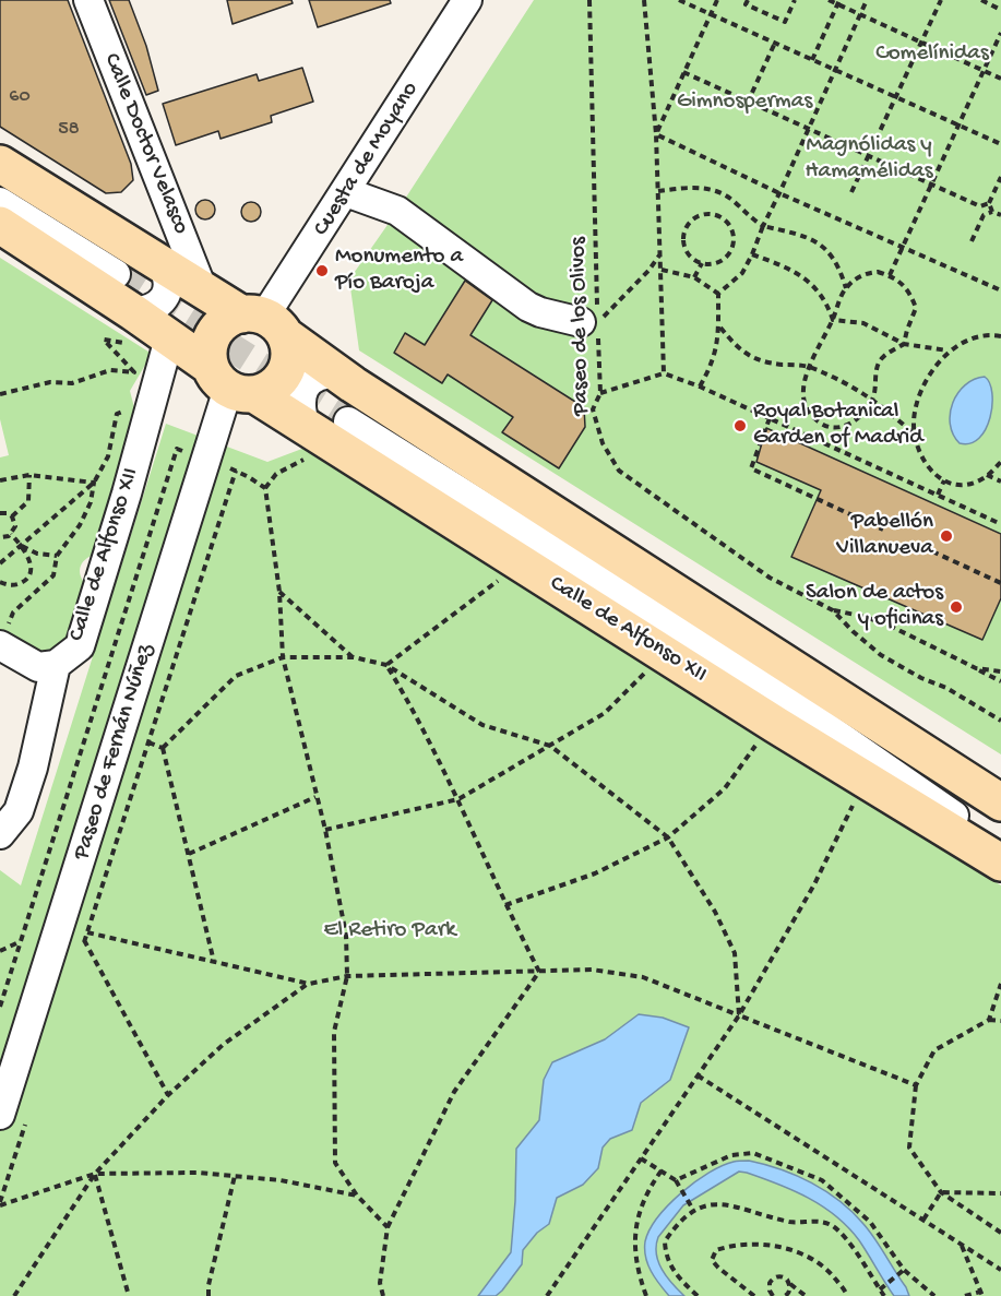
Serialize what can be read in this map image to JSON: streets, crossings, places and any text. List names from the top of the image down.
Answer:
{
  "streets": {
    "main road": ["Calle de Alfonso XII"],
    "street": ["Calle Doctor Velasco", "Cuesta de Moyano", "Paseo de Fernán Núñez"],
    "path": ["Paseo de los Olivos"]
  },
  "crossings": [
    ["Cuesta de Moyano", "Calle de Alfonso XII"],
    ["Cuesta de Moyano", "Paseo de Fernán Núñez"],
    ["Calle de Alfonso XII", "Paseo de Fernán Núñez"]
  ],
  "parks": [
    "Comelínidas",
    "Gimnospermas",
    "Magnólidas y Hamamélidas",
    "El Retiro Park"
  ],
  "places": [
    "Monumento a Pío Baroja",
    "Royal Botanical Garden of Madrid",
    "Pabellón Villanueva",
    "Salon de actos y oficinas"
  ],
  "house_numbers": ["60", "58"]
}
